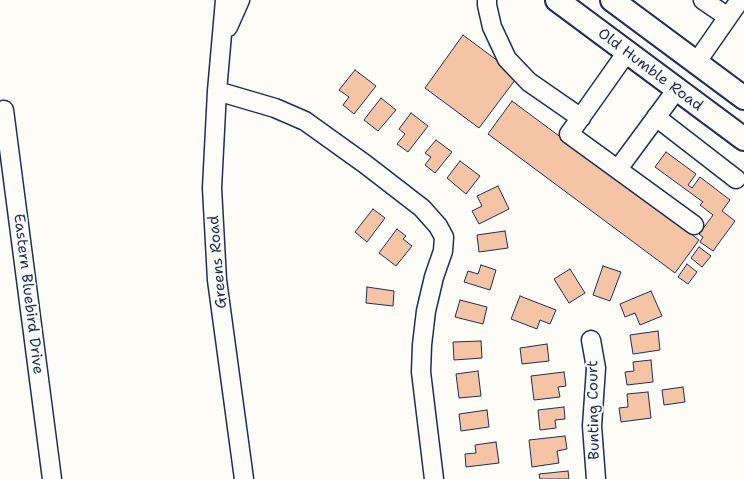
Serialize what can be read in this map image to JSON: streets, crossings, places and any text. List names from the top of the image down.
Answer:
{
  "streets": {
    "main road": ["Old Humble Road"],
    "street": ["Greens Road", "Eastern Bluebird Drive", "Bunting Court"]
  }
}
